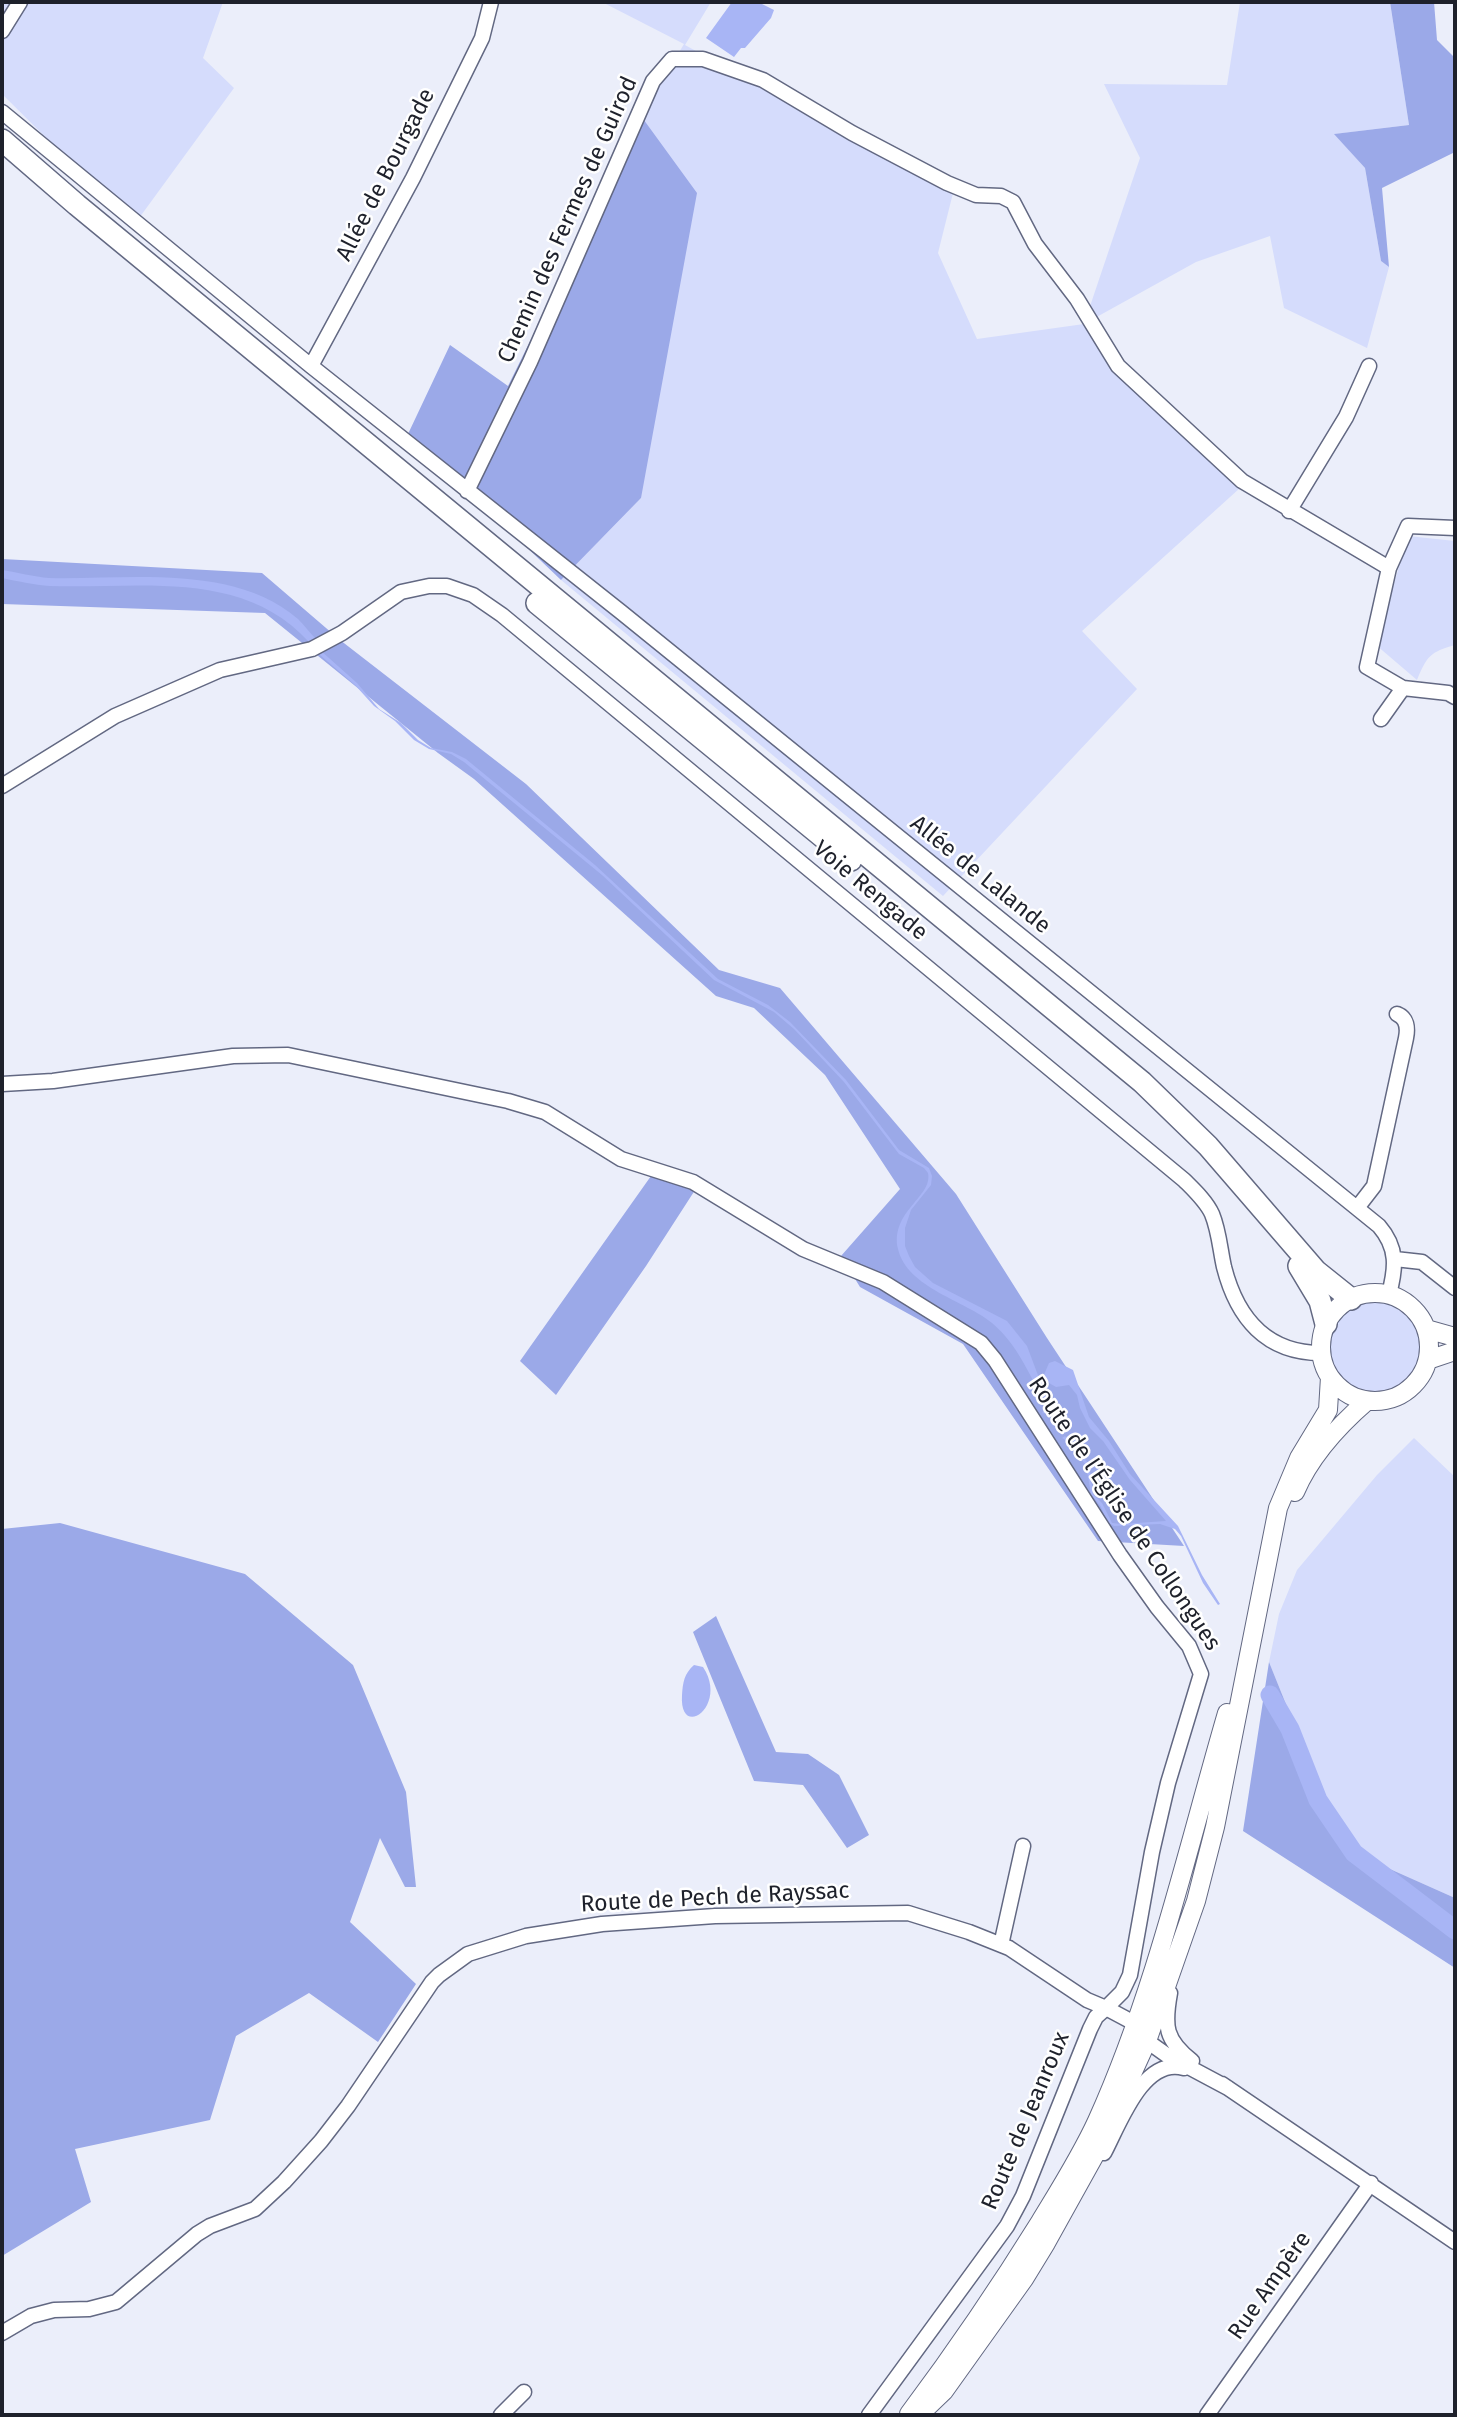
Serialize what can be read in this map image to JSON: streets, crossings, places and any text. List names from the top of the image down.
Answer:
{
  "streets": {
    "street": [
      "Allée de Bourgade",
      "Chemin des Fermes de Guirod",
      "Allée de Lalande",
      "Voie Rengade",
      "Route de l’Église de Collongues",
      "Route de Pech de Rayssac",
      "Route de Jeanroux",
      "Rue Ampère"
    ]
  },
  "crossings": [
    ["Allée de Bourgade", "Allée de Lalande"],
    ["Chemin des Fermes de Guirod", "Allée de Lalande"],
    ["Route de l’Église de Collongues", "Route de Jeanroux"],
    ["Route de Pech de Rayssac", "Route de Jeanroux"]
  ]
}
